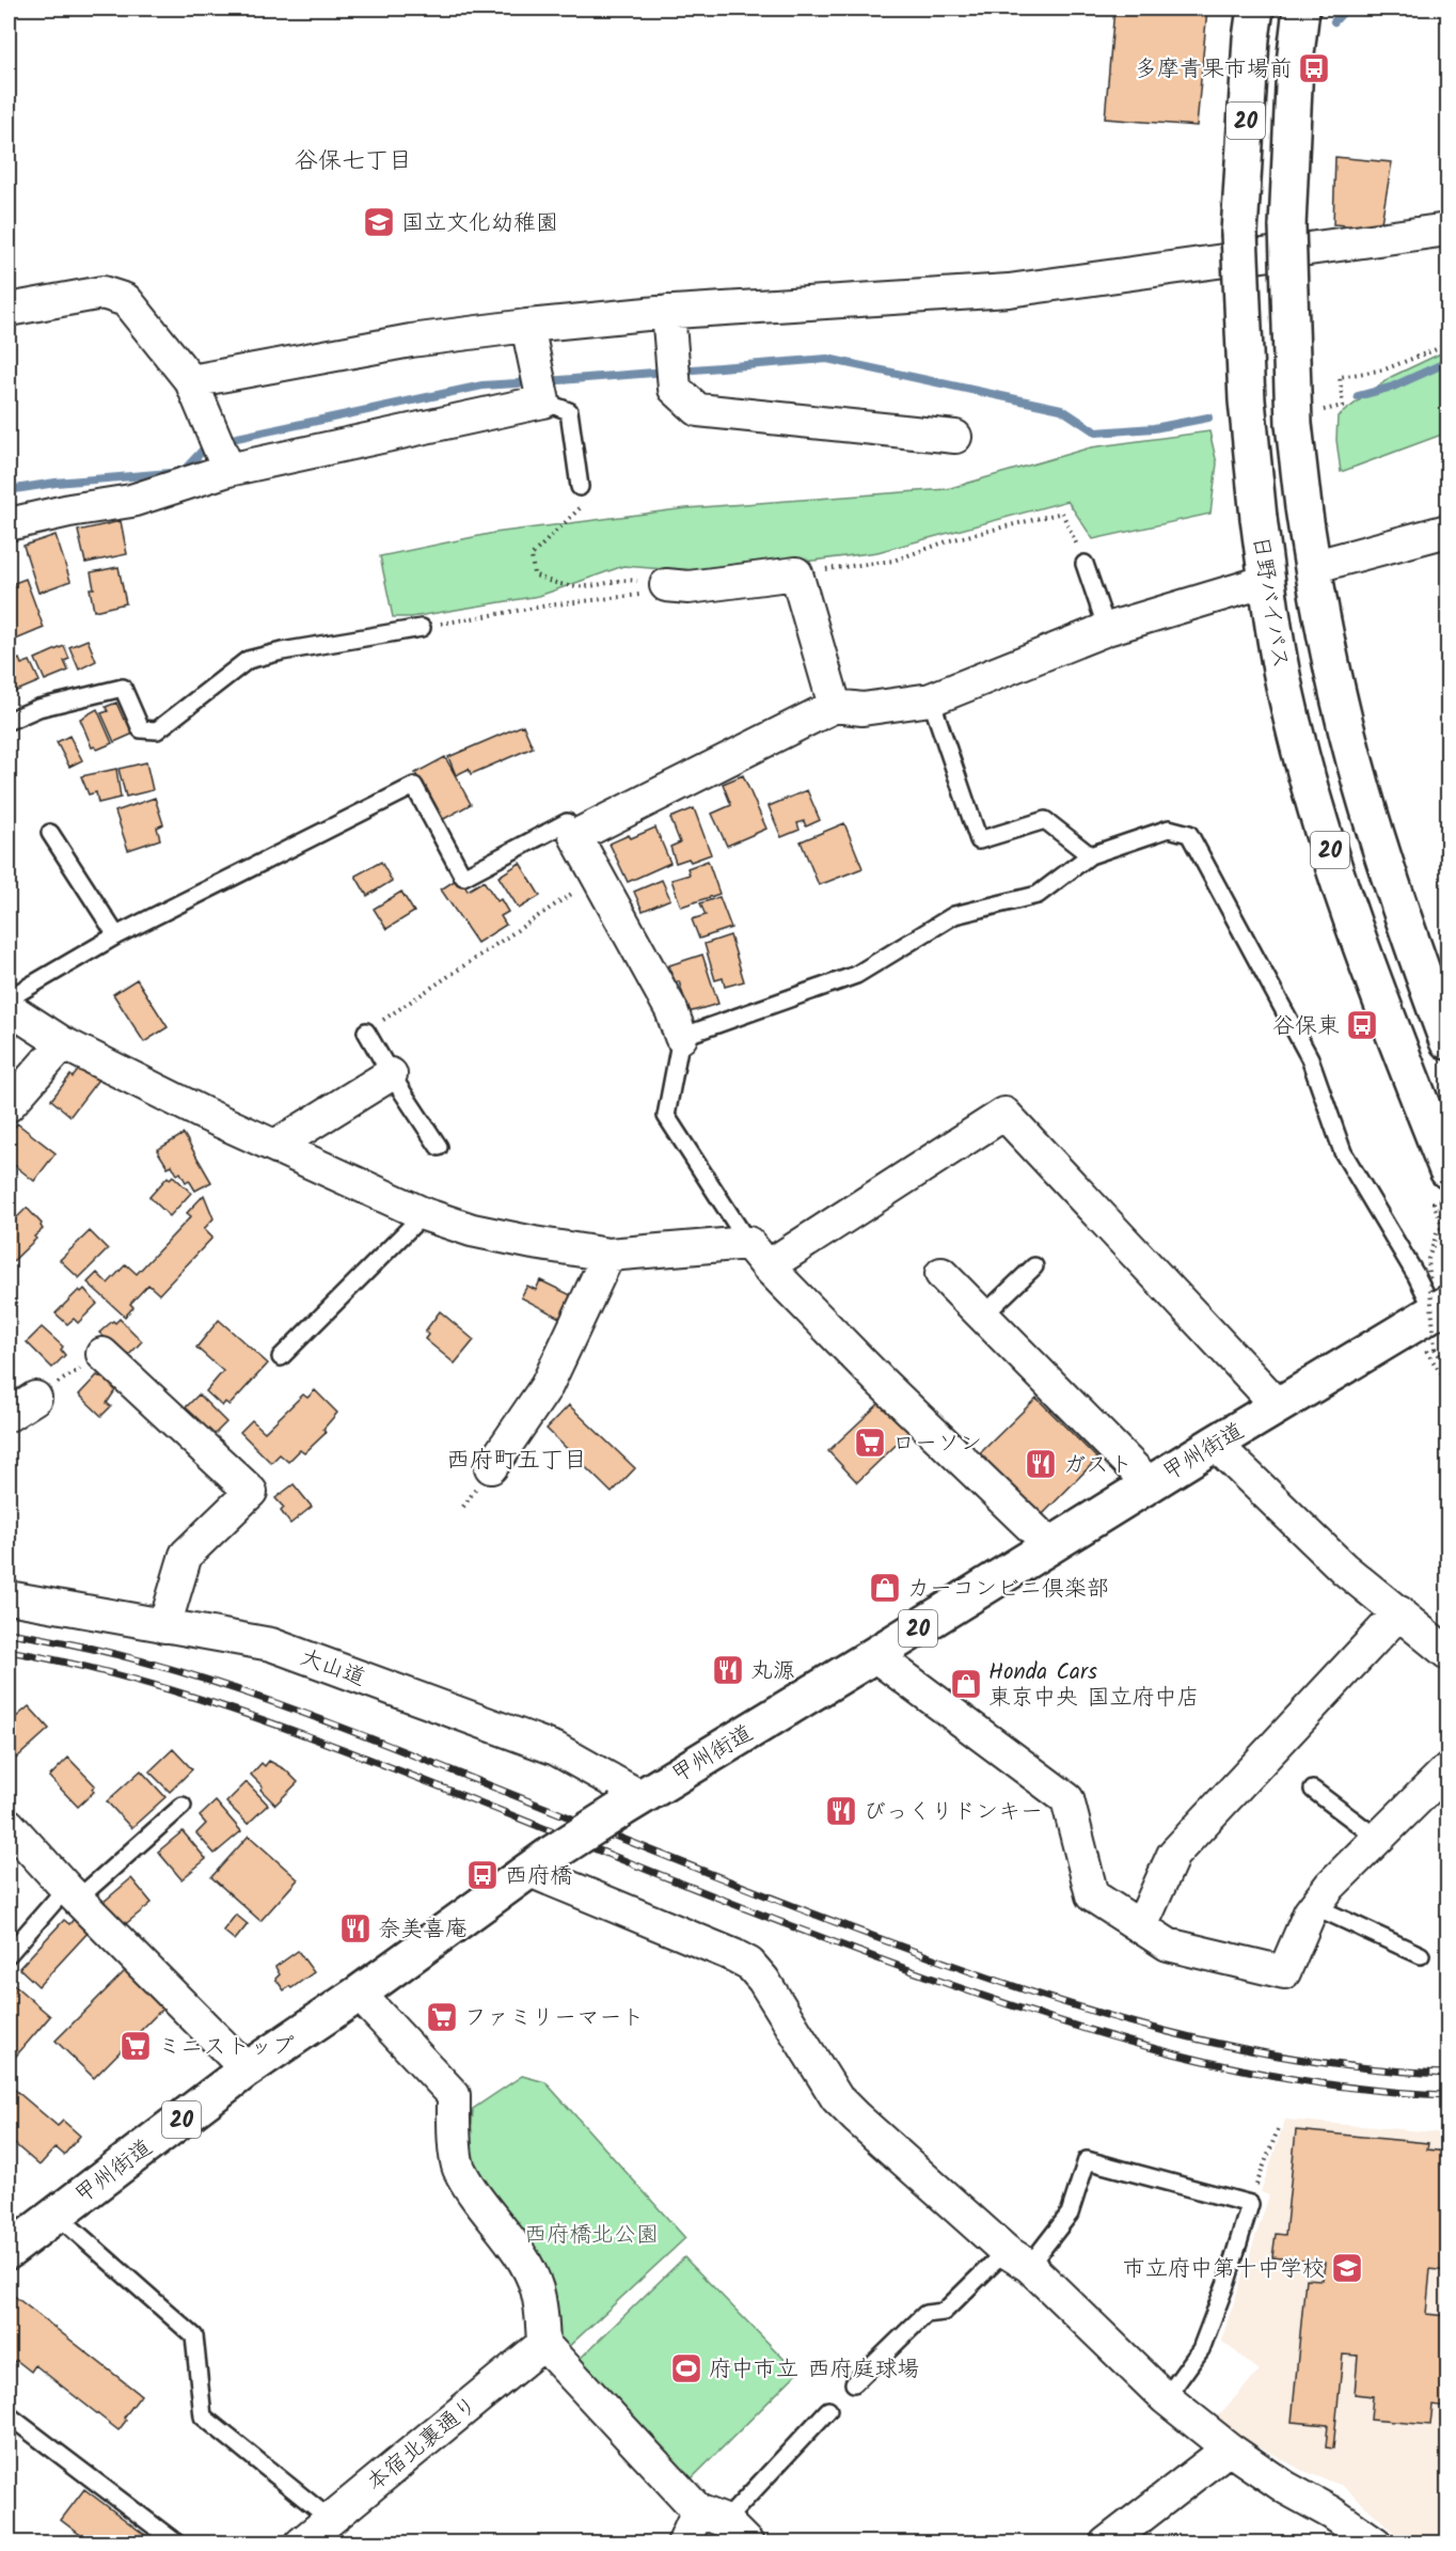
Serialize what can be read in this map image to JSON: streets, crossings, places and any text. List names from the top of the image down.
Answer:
{
  "streets": {
    "highway": ["20", "日野バイパス", "甲州街道"],
    "street": ["大山道", "本宿北裏通り"]
  },
  "crossings": [
    ["甲州街道", "大山道"]
  ],
  "districts": ["谷保七丁目", "西府町五丁目"],
  "parks": ["西府橋北公園"],
  "places": {
    "bus stop": ["多摩青果市場前", "谷保東", "西府橋"],
    "school or university": ["国立文化幼稚園", "市立府中第十中学校"],
    "supermarket": ["ローソン", "ファミリーマート", "ミニストップ"],
    "restaurant": [
      "ガスト",
      "丸源",
      "びっくりドンキー",
      "奈美喜庵"
    ],
    "shop": ["カーコンビニ倶楽部", "Honda Cars 東京中央 国立府中店"],
    "sports": ["府中市立 西府庭球場"]
  }
}
